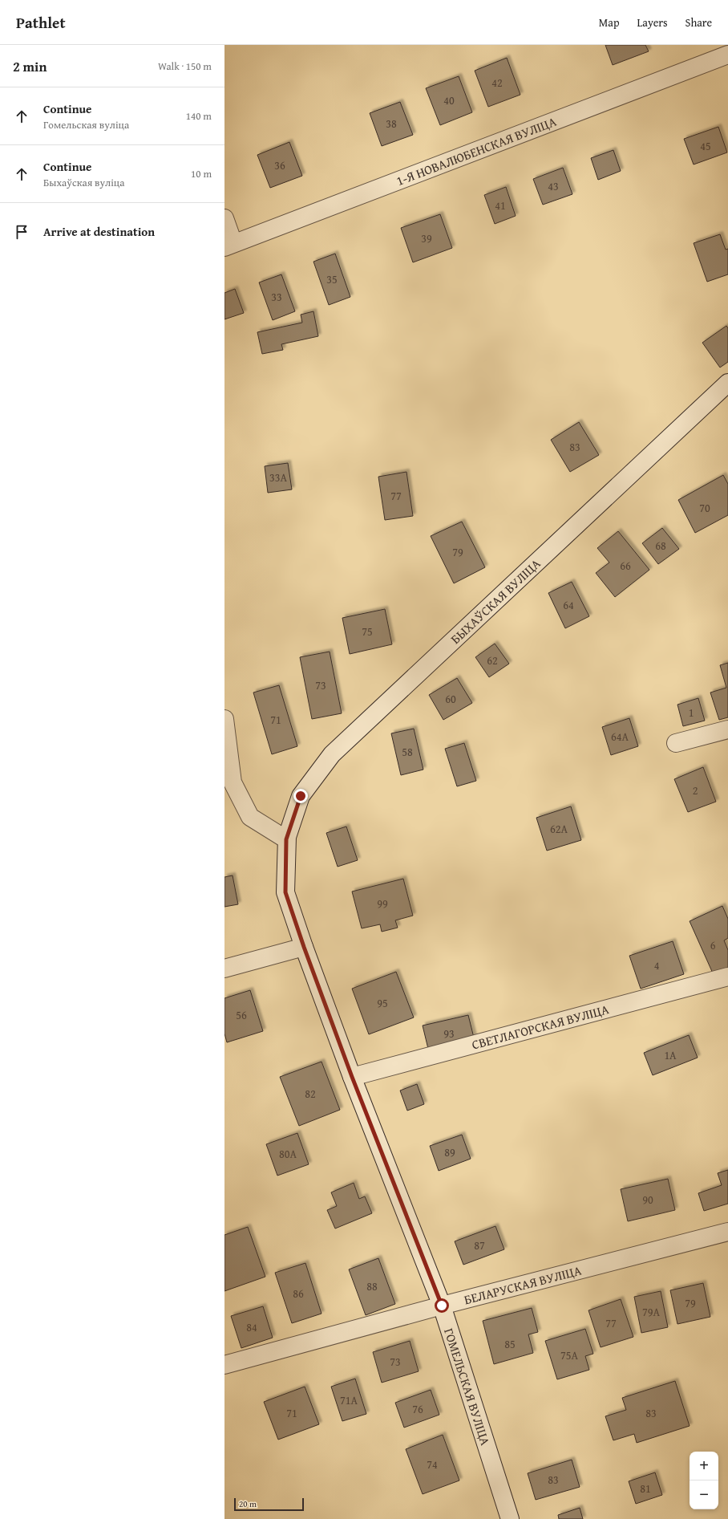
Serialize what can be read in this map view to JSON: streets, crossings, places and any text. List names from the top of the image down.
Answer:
{
  "streets": {
    "street": [
      "1-Я НОВАЛЮБЕНСКАЯ ВУЛІЦА",
      "БЫХАЎСКАЯ ВУЛІЦА",
      "СВЕТЛАГОРСКАЯ ВУЛІЦА",
      "БЕЛАРУСКАЯ ВУЛІЦА",
      "ГОМЕЛЬСКАЯ ВУЛІЦА"
    ]
  },
  "crossings": [
    ["БЫХАЎСКАЯ ВУЛІЦА", "ГОМЕЛЬСКАЯ ВУЛІЦА"],
    ["СВЕТЛАГОРСКАЯ ВУЛІЦА", "ГОМЕЛЬСКАЯ ВУЛІЦА"],
    ["БЕЛАРУСКАЯ ВУЛІЦА", "ГОМЕЛЬСКАЯ ВУЛІЦА"]
  ],
  "house_numbers": [
    "42",
    "40",
    "38",
    "45",
    "36",
    "43",
    "41",
    "39",
    "35",
    "33",
    "83",
    "33А",
    "77",
    "70",
    "68",
    "79",
    "66",
    "64",
    "75",
    "62",
    "73",
    "60",
    "1",
    "71",
    "64А",
    "58",
    "2",
    "62А",
    "99",
    "6",
    "4",
    "95",
    "56",
    "93",
    "1А",
    "82",
    "89",
    "80А",
    "90",
    "87",
    "88",
    "86",
    "79",
    "79А",
    "77",
    "84",
    "85",
    "75А",
    "73",
    "71А",
    "76",
    "71",
    "83",
    "74",
    "83",
    "81"
  ],
  "scale_bar": "20 m",
  "page": {
    "header": "Pathlet",
    "nav": ["Map", "Layers", "Share"],
    "heading": ["2 min", "Walk · 150 m"],
    "list": [
      ["Continue", "Гомельская вуліца", "140 m"],
      ["Continue", "Быхаўская вуліца", "10 m"],
      "Arrive at destination"
    ],
    "map_buttons": ["+", "−"],
    "scale": "20 m"
  }
}
